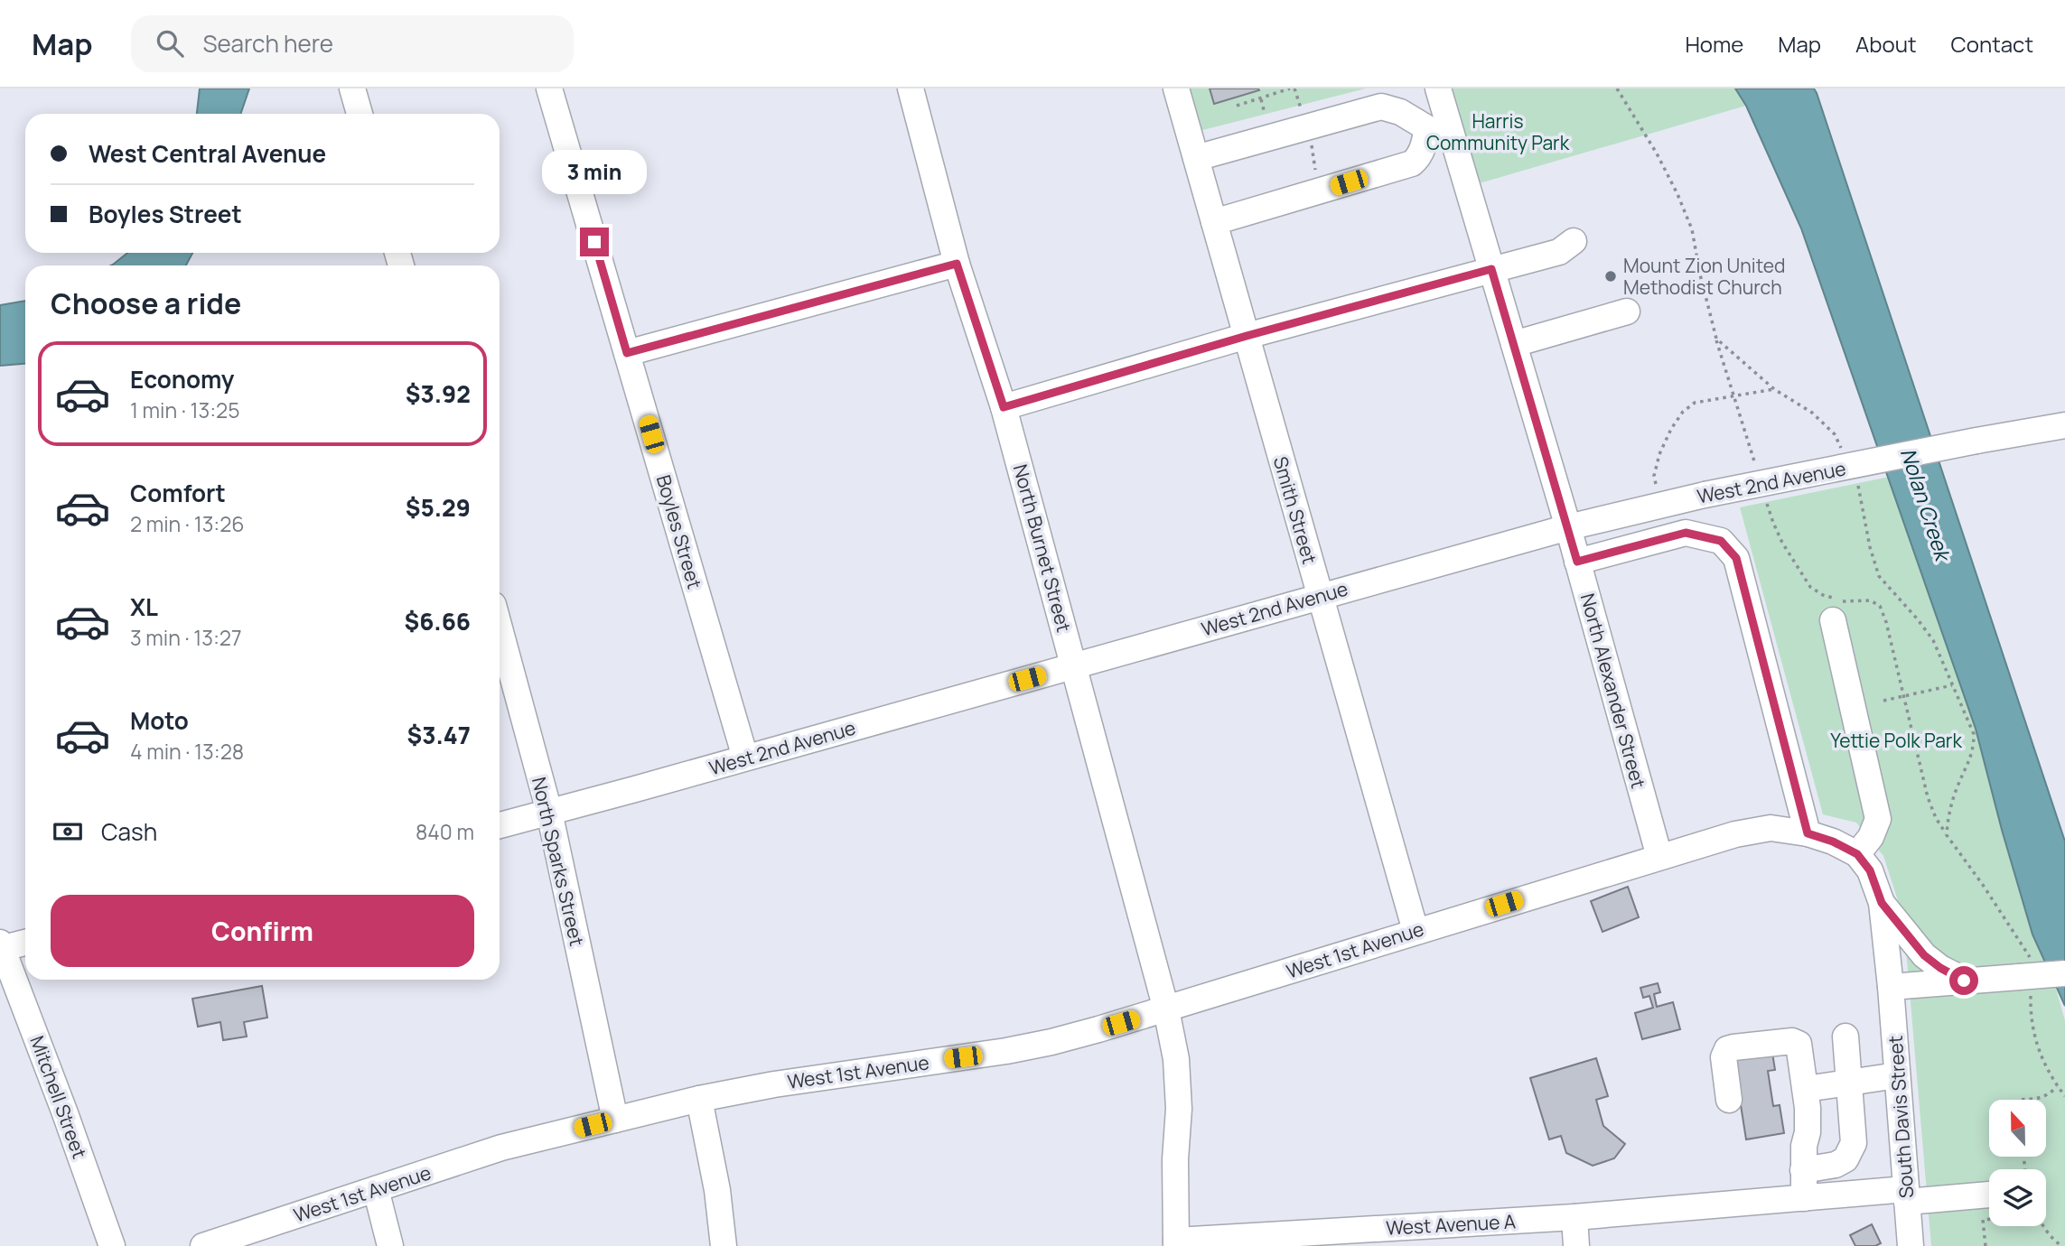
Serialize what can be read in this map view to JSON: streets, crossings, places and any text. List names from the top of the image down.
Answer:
{
  "streets": {
    "street": [
      "West 2nd Avenue",
      "Smith Street",
      "Boyles Street",
      "North Burnet Street",
      "North Alexander Street",
      "North Sparks Street",
      "West 1st Avenue",
      "Mitchell Street",
      "South Davis Street",
      "West Avenue A"
    ]
  },
  "crossings": [
    ["West 2nd Avenue", "Smith Street"],
    ["West 2nd Avenue", "Boyles Street"],
    ["West 2nd Avenue", "North Burnet Street"],
    ["West 2nd Avenue", "North Alexander Street"],
    ["West 2nd Avenue", "North Sparks Street"],
    ["Smith Street", "West 1st Avenue"],
    ["North Burnet Street", "West 1st Avenue"],
    ["North Burnet Street", "West Avenue A"],
    ["North Alexander Street", "West 1st Avenue"],
    ["North Sparks Street", "West 1st Avenue"],
    ["South Davis Street", "West Avenue A"]
  ],
  "water": ["Nolan Creek"],
  "parks": ["Harris Community Park", "Yettie Polk Park"],
  "places": ["Mount Zion United Methodist Church"],
  "north": "top",
  "page": {
    "header": "Map",
    "search": "Search here",
    "nav": [
      "Home",
      "Map",
      "About",
      "Contact"
    ],
    "banner": ["West Central Avenue", "Boyles Street"],
    "bubble": "3 min",
    "heading": "Choose a ride",
    "list": [
      {
        "name": "Economy",
        "note": "1 min · 13:25",
        "value": "$3.92"
      },
      {
        "name": "Comfort",
        "note": "2 min · 13:26",
        "value": "$5.29"
      },
      {
        "name": "XL",
        "note": "3 min · 13:27",
        "value": "$6.66"
      },
      {
        "name": "Moto",
        "note": "4 min · 13:28",
        "value": "$3.47"
      }
    ],
    "pay": ["Cash", "840 m"],
    "buttons": "Confirm"
  }
}
